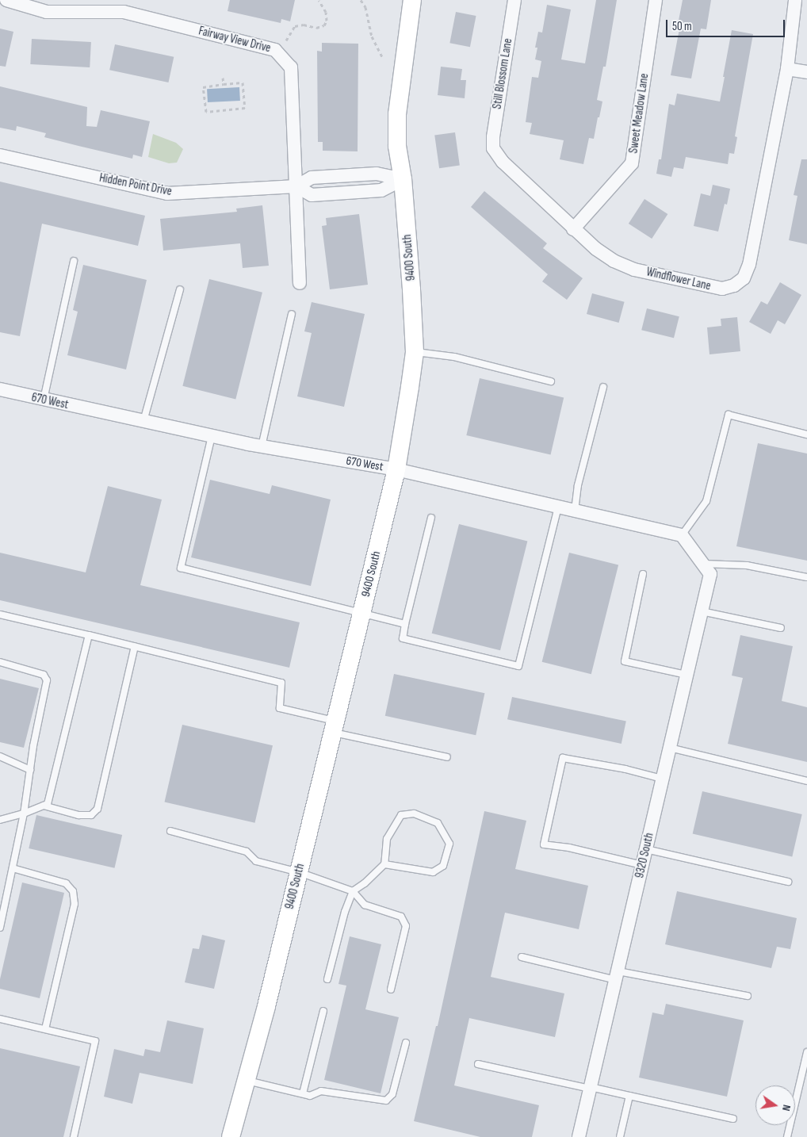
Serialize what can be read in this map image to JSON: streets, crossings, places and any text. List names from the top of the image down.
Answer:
{
  "streets": {
    "street": [
      "Fairway View Drive",
      "Still Blossom Lane",
      "Sweet Meadow Lane",
      "Hidden Point Drive",
      "9400 South",
      "Windflower Lane",
      "670 West",
      "9320 South"
    ]
  },
  "crossings": [
    ["Fairway View Drive", "Hidden Point Drive"],
    ["Still Blossom Lane", "Windflower Lane"],
    ["Sweet Meadow Lane", "Windflower Lane"],
    ["Hidden Point Drive", "9400 South"],
    ["9400 South", "670 West"]
  ],
  "scale_bar": "50 m",
  "north": "right"
}
